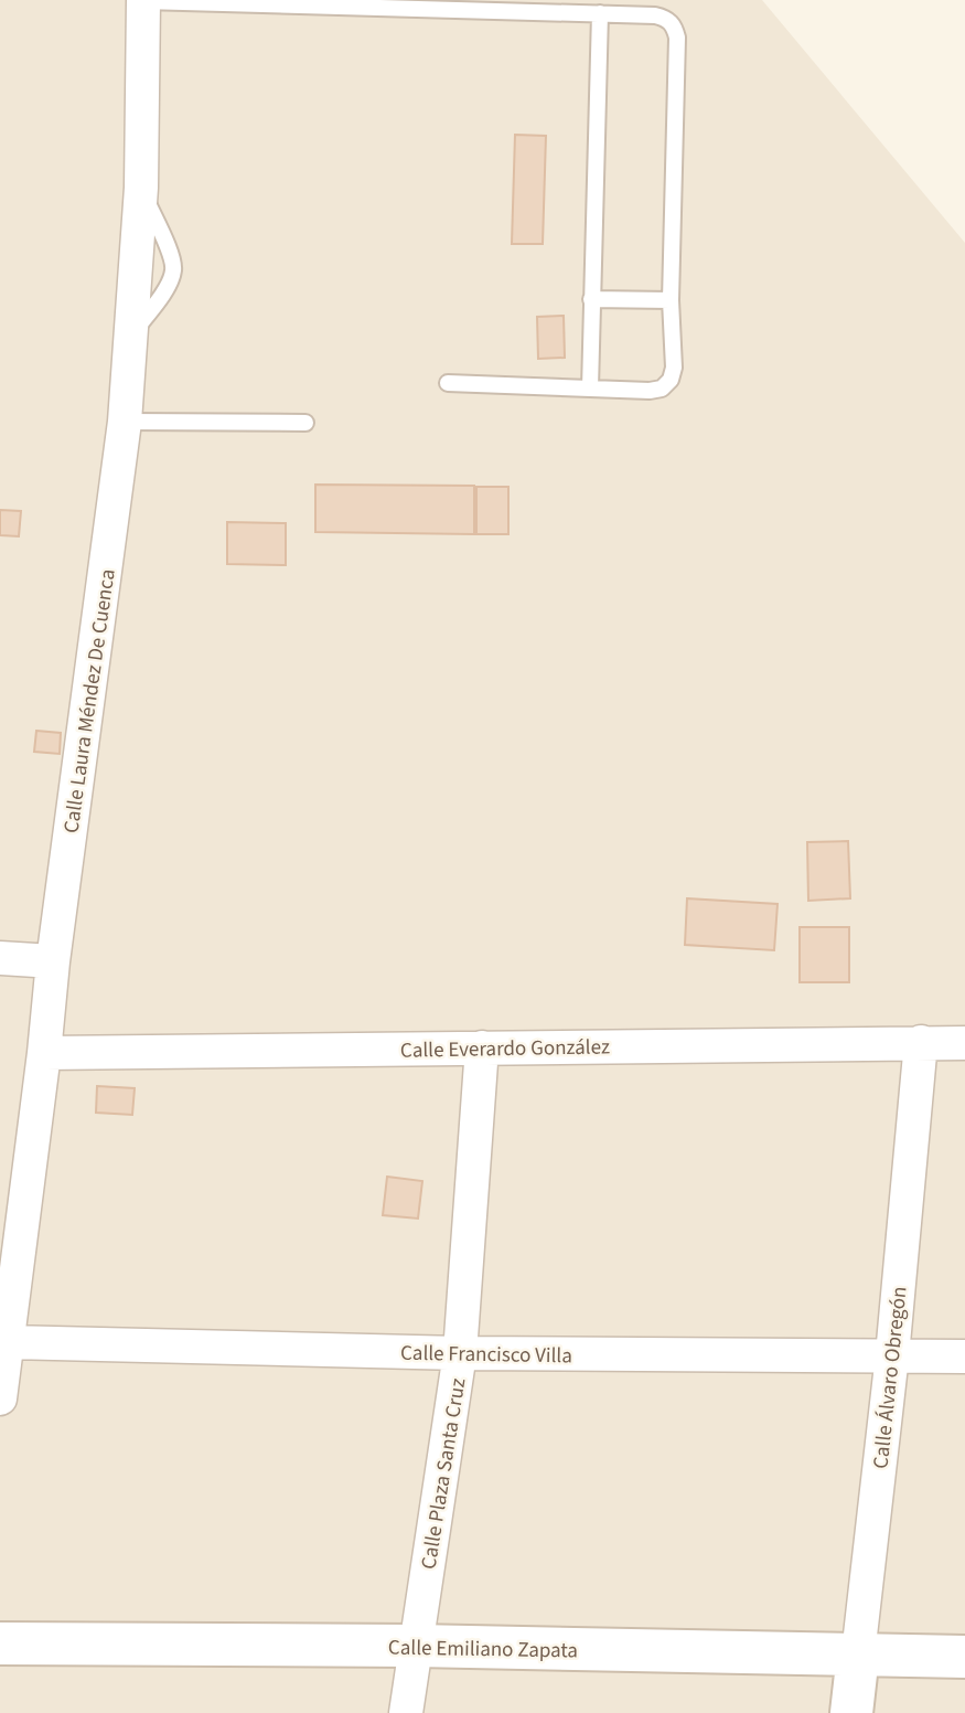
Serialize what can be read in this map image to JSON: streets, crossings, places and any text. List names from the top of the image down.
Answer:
{
  "streets": {
    "street": [
      "Calle Laura Méndez De Cuenca",
      "Calle Everardo González",
      "Calle Francisco Villa",
      "Calle Álvaro Obregón",
      "Calle Plaza Santa Cruz",
      "Calle Emiliano Zapata"
    ]
  },
  "crossings": [
    ["Calle Laura Méndez De Cuenca", "Calle Everardo González"],
    ["Calle Laura Méndez De Cuenca", "Calle Francisco Villa"],
    ["Calle Everardo González", "Calle Álvaro Obregón"],
    ["Calle Everardo González", "Calle Plaza Santa Cruz"],
    ["Calle Francisco Villa", "Calle Álvaro Obregón"],
    ["Calle Francisco Villa", "Calle Plaza Santa Cruz"],
    ["Calle Álvaro Obregón", "Calle Emiliano Zapata"],
    ["Calle Plaza Santa Cruz", "Calle Emiliano Zapata"]
  ]
}
